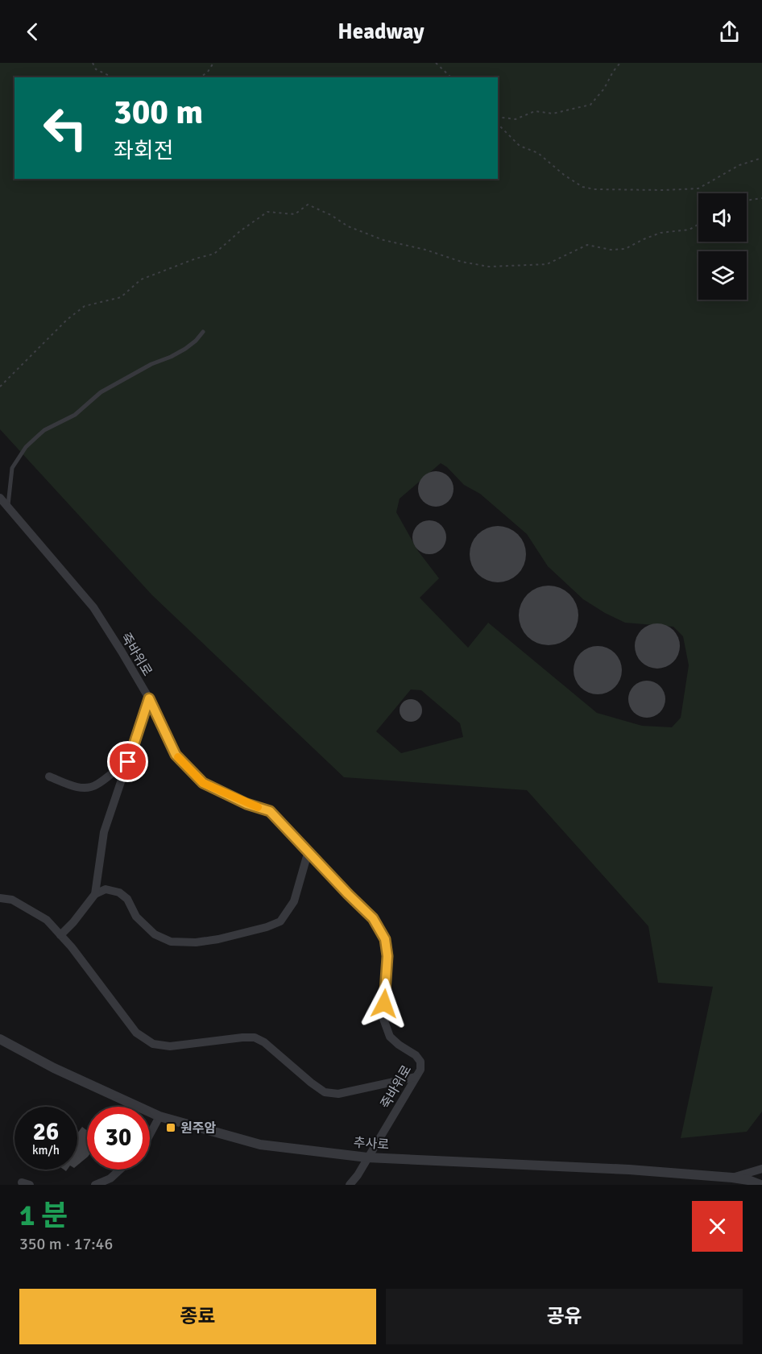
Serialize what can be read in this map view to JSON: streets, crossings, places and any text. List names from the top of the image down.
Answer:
{
  "streets": {
    "street": ["죽바위로", "추사로"]
  },
  "crossings": [
    ["죽바위로", "추사로"]
  ],
  "places": {
    "transit": ["원주암"]
  },
  "page": {
    "header": "Headway",
    "turn": ["300 m", "좌회전"],
    "speed": "26 km/h",
    "limit": "30",
    "heading": ["1 분", "350 m · 17:46"],
    "buttons": ["종료", "공유"]
  }
}
